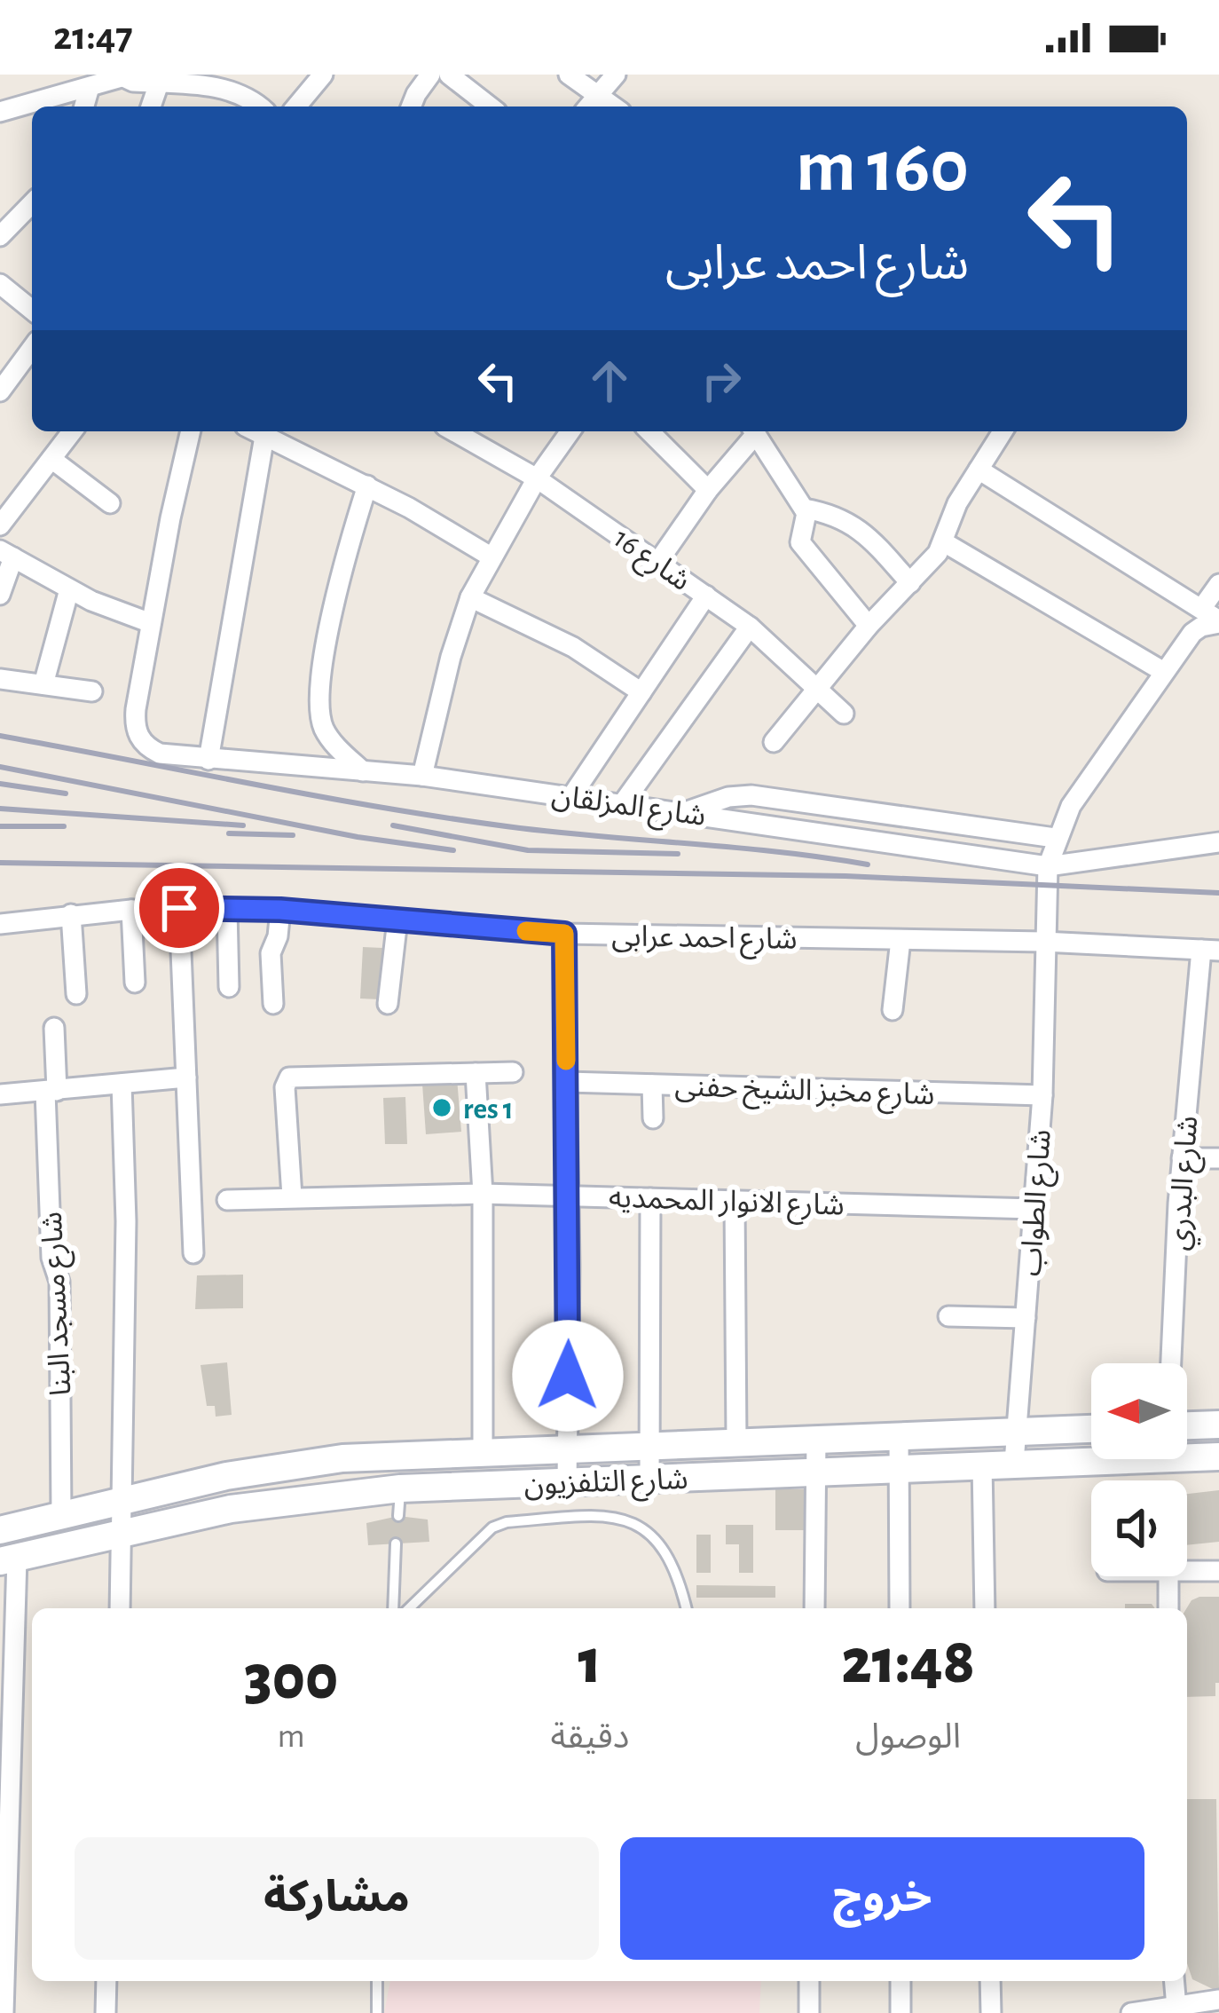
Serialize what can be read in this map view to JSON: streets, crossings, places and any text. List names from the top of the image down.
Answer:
{
  "streets": {
    "main road": ["شارع التلفزيون"],
    "street": [
      "شارع 16",
      "شارع المزلقان",
      "شارع احمد عرابى",
      "شارع مخبز الشيخ حفنى",
      "شارع البدري",
      "شارع الانوار المحمديه",
      "شارع الطواب",
      "شارع مسجد البنا"
    ]
  },
  "crossings": [
    ["شارع المزلقان", "شارع الطواب"],
    ["شارع احمد عرابى", "شارع البدري"],
    ["شارع احمد عرابى", "شارع الطواب"],
    ["شارع مخبز الشيخ حفنى", "شارع الطواب"],
    ["شارع الانوار المحمديه", "شارع الطواب"],
    ["شارع الطواب", "شارع التلفزيون"],
    ["شارع مسجد البنا", "شارع التلفزيون"]
  ],
  "places": ["res 1"],
  "north": "left",
  "page": {
    "status": "21:47",
    "turn": ["160 m", "شارع احمد عرابى"],
    "eta": [
      "21:48",
      "الوصول",
      "1",
      "دقيقة",
      "300",
      "m"
    ],
    "buttons": ["خروج", "مشاركة"]
  }
}
